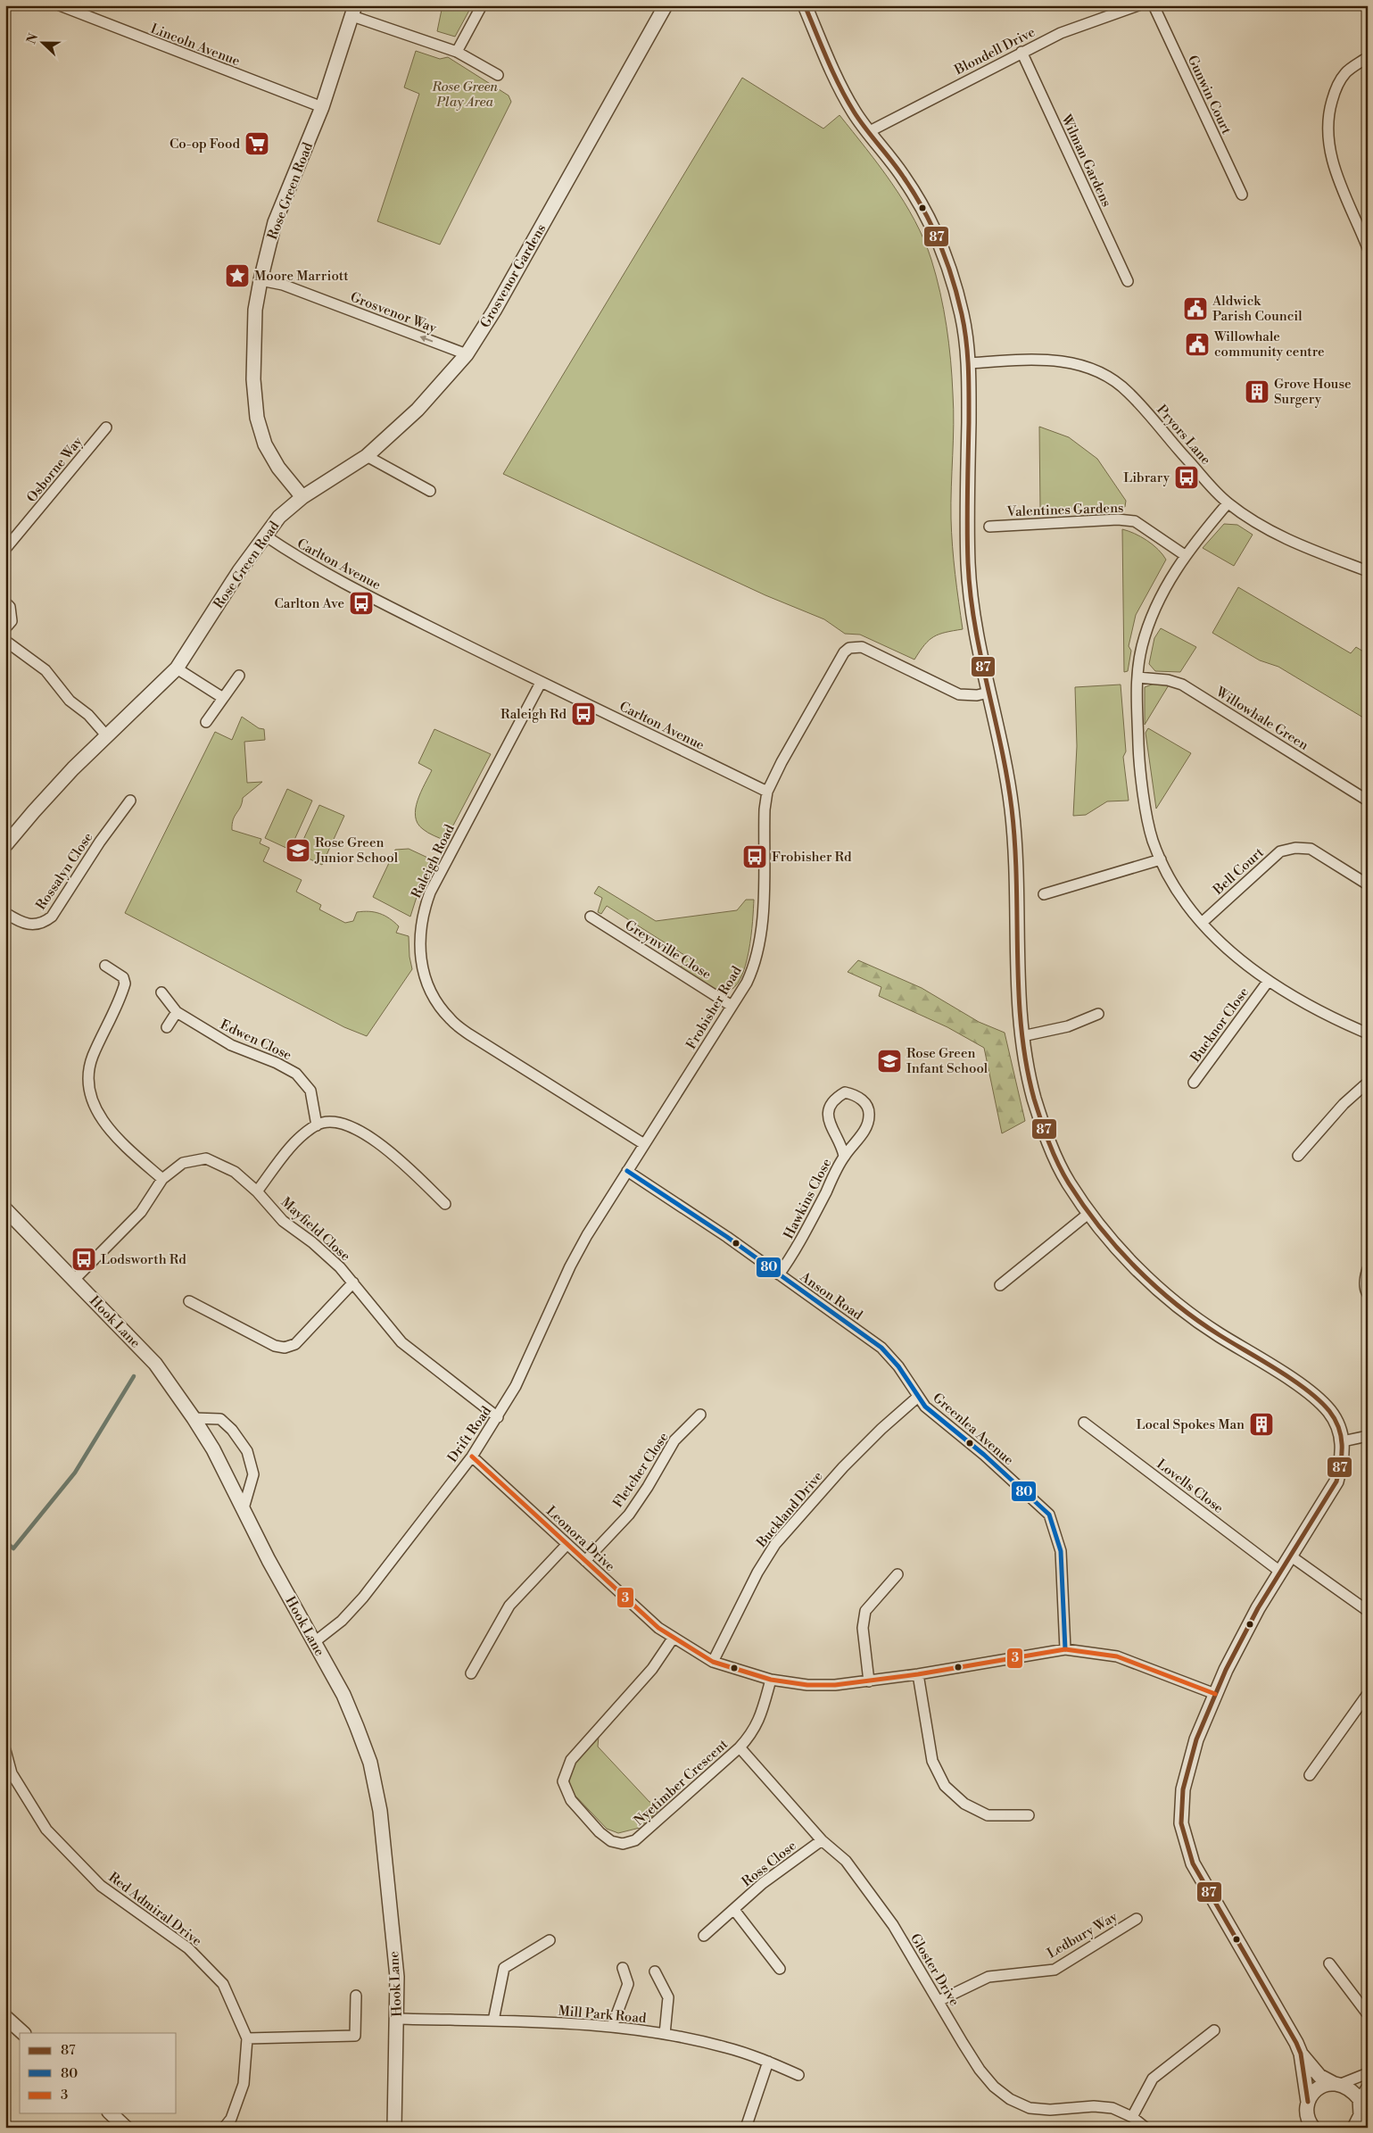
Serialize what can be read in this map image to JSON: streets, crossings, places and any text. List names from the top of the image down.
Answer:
{
  "streets": {
    "street": [
      "Lincoln Avenue",
      "Blondell Drive",
      "Gunwin Court",
      "Wilman Gardens",
      "Rose Green Road",
      "Grosvenor Gardens",
      "Grosvenor Way",
      "Pryors Lane",
      "Osborne Way",
      "Valentines Gardens",
      "Carlton Avenue",
      "Willowhale Green",
      "Raleigh Road",
      "Rossalyn Close",
      "Bell Court",
      "Greynville Close",
      "Frobisher Road",
      "Bucknor Close",
      "Edwen Close",
      "Hawkins Close",
      "Mayfield Close",
      "Anson Road",
      "Hook Lane",
      "Greenlea Avenue",
      "Drift Road",
      "Fletcher Close",
      "Lovells Close",
      "Buckland Drive",
      "Leonora Drive",
      "Nyetimber Crescent",
      "Ross Close",
      "Red Admiral Drive",
      "Ledbury Way",
      "Gloster Drive",
      "Mill Park Road"
    ]
  },
  "crossings": [
    ["Lincoln Avenue", "Rose Green Road"],
    ["Blondell Drive", "Wilman Gardens"],
    ["Rose Green Road", "Grosvenor Gardens"],
    ["Rose Green Road", "Grosvenor Way"],
    ["Rose Green Road", "Carlton Avenue"],
    ["Grosvenor Gardens", "Grosvenor Way"],
    ["Carlton Avenue", "Raleigh Road"],
    ["Carlton Avenue", "Frobisher Road"],
    ["Raleigh Road", "Frobisher Road"],
    ["Greynville Close", "Frobisher Road"],
    ["Frobisher Road", "Anson Road"],
    ["Frobisher Road", "Drift Road"],
    ["Hawkins Close", "Anson Road"],
    ["Mayfield Close", "Drift Road"],
    ["Anson Road", "Greenlea Avenue"],
    ["Anson Road", "Buckland Drive"],
    ["Hook Lane", "Drift Road"],
    ["Hook Lane", "Mill Park Road"],
    ["Greenlea Avenue", "Buckland Drive"],
    ["Greenlea Avenue", "Leonora Drive"],
    ["Drift Road", "Leonora Drive"],
    ["Fletcher Close", "Leonora Drive"],
    ["Buckland Drive", "Leonora Drive"],
    ["Leonora Drive", "Nyetimber Crescent"],
    ["Nyetimber Crescent", "Gloster Drive"],
    ["Ross Close", "Gloster Drive"],
    ["Ledbury Way", "Gloster Drive"]
  ],
  "one_way": ["Grosvenor Way"],
  "parks": ["Rose Green Play Area"],
  "places": {
    "supermarket": ["Co-op Food"],
    "place": ["Moore Marriott"],
    "public building": ["Aldwick Parish Council", "Willowhale community centre"],
    "building": ["Grove House Surgery", "Local Spokes Man"],
    "bus stop": [
      "Library",
      "Carlton Ave",
      "Raleigh Rd",
      "Frobisher Rd",
      "Lodsworth Rd"
    ],
    "school or university": ["Rose Green Junior School", "Rose Green Infant School"]
  },
  "lines": ["transit line 87", "transit line 80", "transit line 3"],
  "legend": ["87", "80", "3"],
  "north": "left"
}
